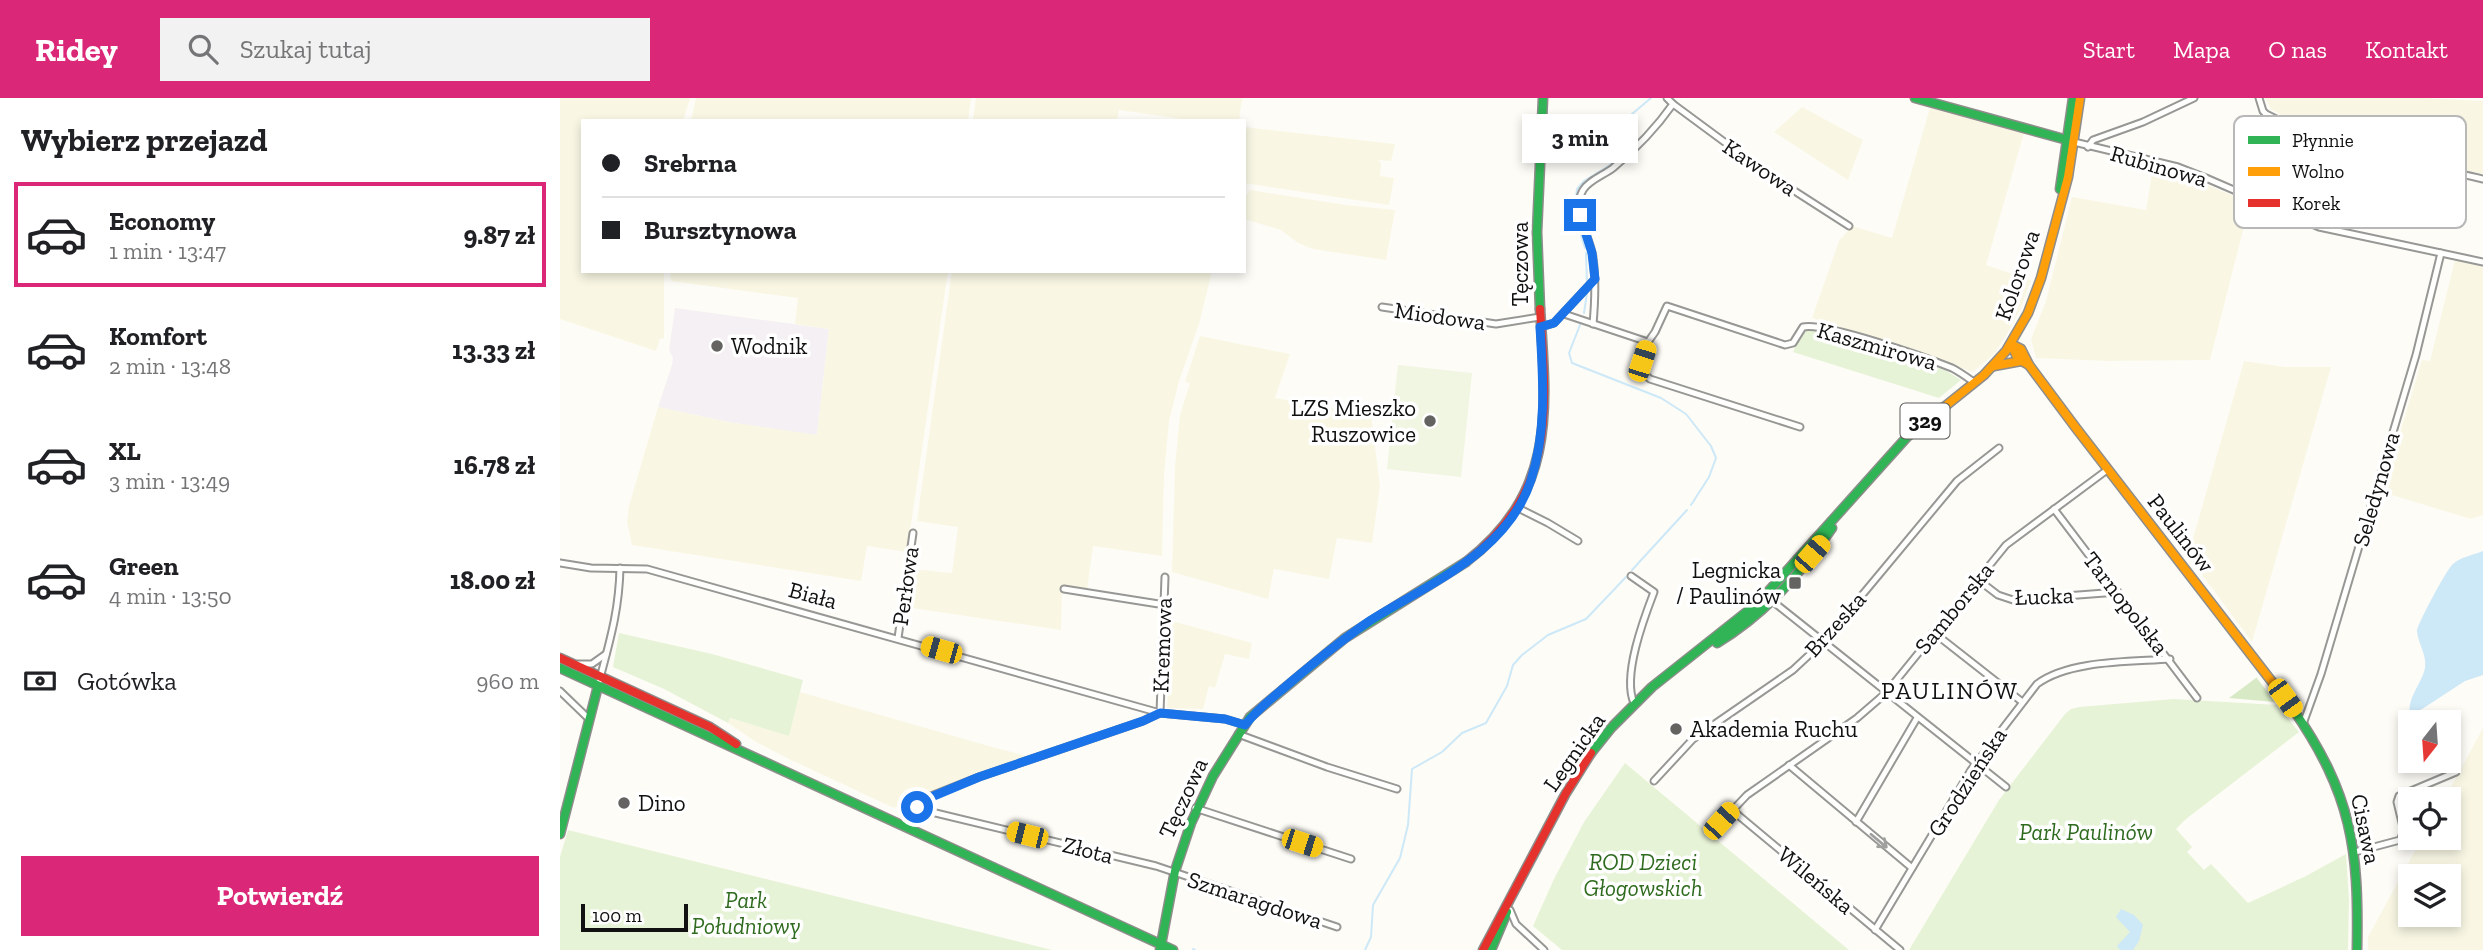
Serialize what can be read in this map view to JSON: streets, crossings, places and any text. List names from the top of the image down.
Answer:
{
  "streets": {
    "street": [
      "Rubinowa",
      "Kawowa",
      "Tęczowa",
      "Kolorowa",
      "Miodowa",
      "Kaszmirowa",
      "329",
      "Seledynowa",
      "Paulinów",
      "Perłowa",
      "Biała",
      "Łucka",
      "Tarnopolska",
      "Samborska",
      "Brzeska",
      "Kremowa",
      "Legnicka",
      "Grodzieńska",
      "Cisawa",
      "Złota",
      "Wileńska",
      "Szmaragdowa"
    ]
  },
  "crossings": [
    ["Rubinowa", "Kolorowa"],
    ["Rubinowa", "Seledynowa"],
    ["Tęczowa", "Miodowa"],
    ["Tęczowa", "Biała"],
    ["Tęczowa", "Złota"],
    ["Tęczowa", "Szmaragdowa"],
    ["Kolorowa", "Paulinów"],
    ["Kolorowa", "Legnicka"],
    ["Kaszmirowa", "Legnicka"],
    ["Seledynowa", "Paulinów"],
    ["Seledynowa", "Cisawa"],
    ["Paulinów", "Samborska"],
    ["Paulinów", "Legnicka"],
    ["Paulinów", "Cisawa"],
    ["Perłowa", "Biała"],
    ["Biała", "Kremowa"],
    ["Biała", "Złota"],
    ["Łucka", "Tarnopolska"],
    ["Łucka", "Samborska"],
    ["Tarnopolska", "Samborska"],
    ["Tarnopolska", "Grodzieńska"],
    ["Samborska", "Wileńska"],
    ["Kremowa", "Złota"],
    ["Grodzieńska", "Wileńska"],
    ["Złota", "Szmaragdowa"]
  ],
  "districts": ["PAULINÓW"],
  "parks": ["Park Paulinów", "ROD Dzieci Głogowskich", "Park Południowy"],
  "places": {
    "other": [
      "Wodnik",
      "LZS Mieszko Ruszowice",
      "Akademia Ruchu",
      "Dino"
    ],
    "transit": ["Legnicka / Paulinów"]
  },
  "legend": ["Płynnie", "Wolno", "Korek"],
  "scale_bar": "100 m",
  "north": "bottom",
  "page": {
    "header": "Ridey",
    "search": "Szukaj tutaj",
    "nav": [
      "Start",
      "Mapa",
      "O nas",
      "Kontakt"
    ],
    "heading": "Wybierz przejazd",
    "bubble": "3 min",
    "banner": ["Srebrna", "Bursztynowa"],
    "list": [
      {
        "name": "Economy",
        "note": "1 min · 13:47",
        "value": "9.87 zł"
      },
      {
        "name": "Komfort",
        "note": "2 min · 13:48",
        "value": "13.33 zł"
      },
      {
        "name": "XL",
        "note": "3 min · 13:49",
        "value": "16.78 zł"
      },
      {
        "name": "Green",
        "note": "4 min · 13:50",
        "value": "18.00 zł"
      }
    ],
    "pay": ["Gotówka", "960 m"],
    "buttons": "Potwierdź",
    "scale": "100 m"
  }
}
